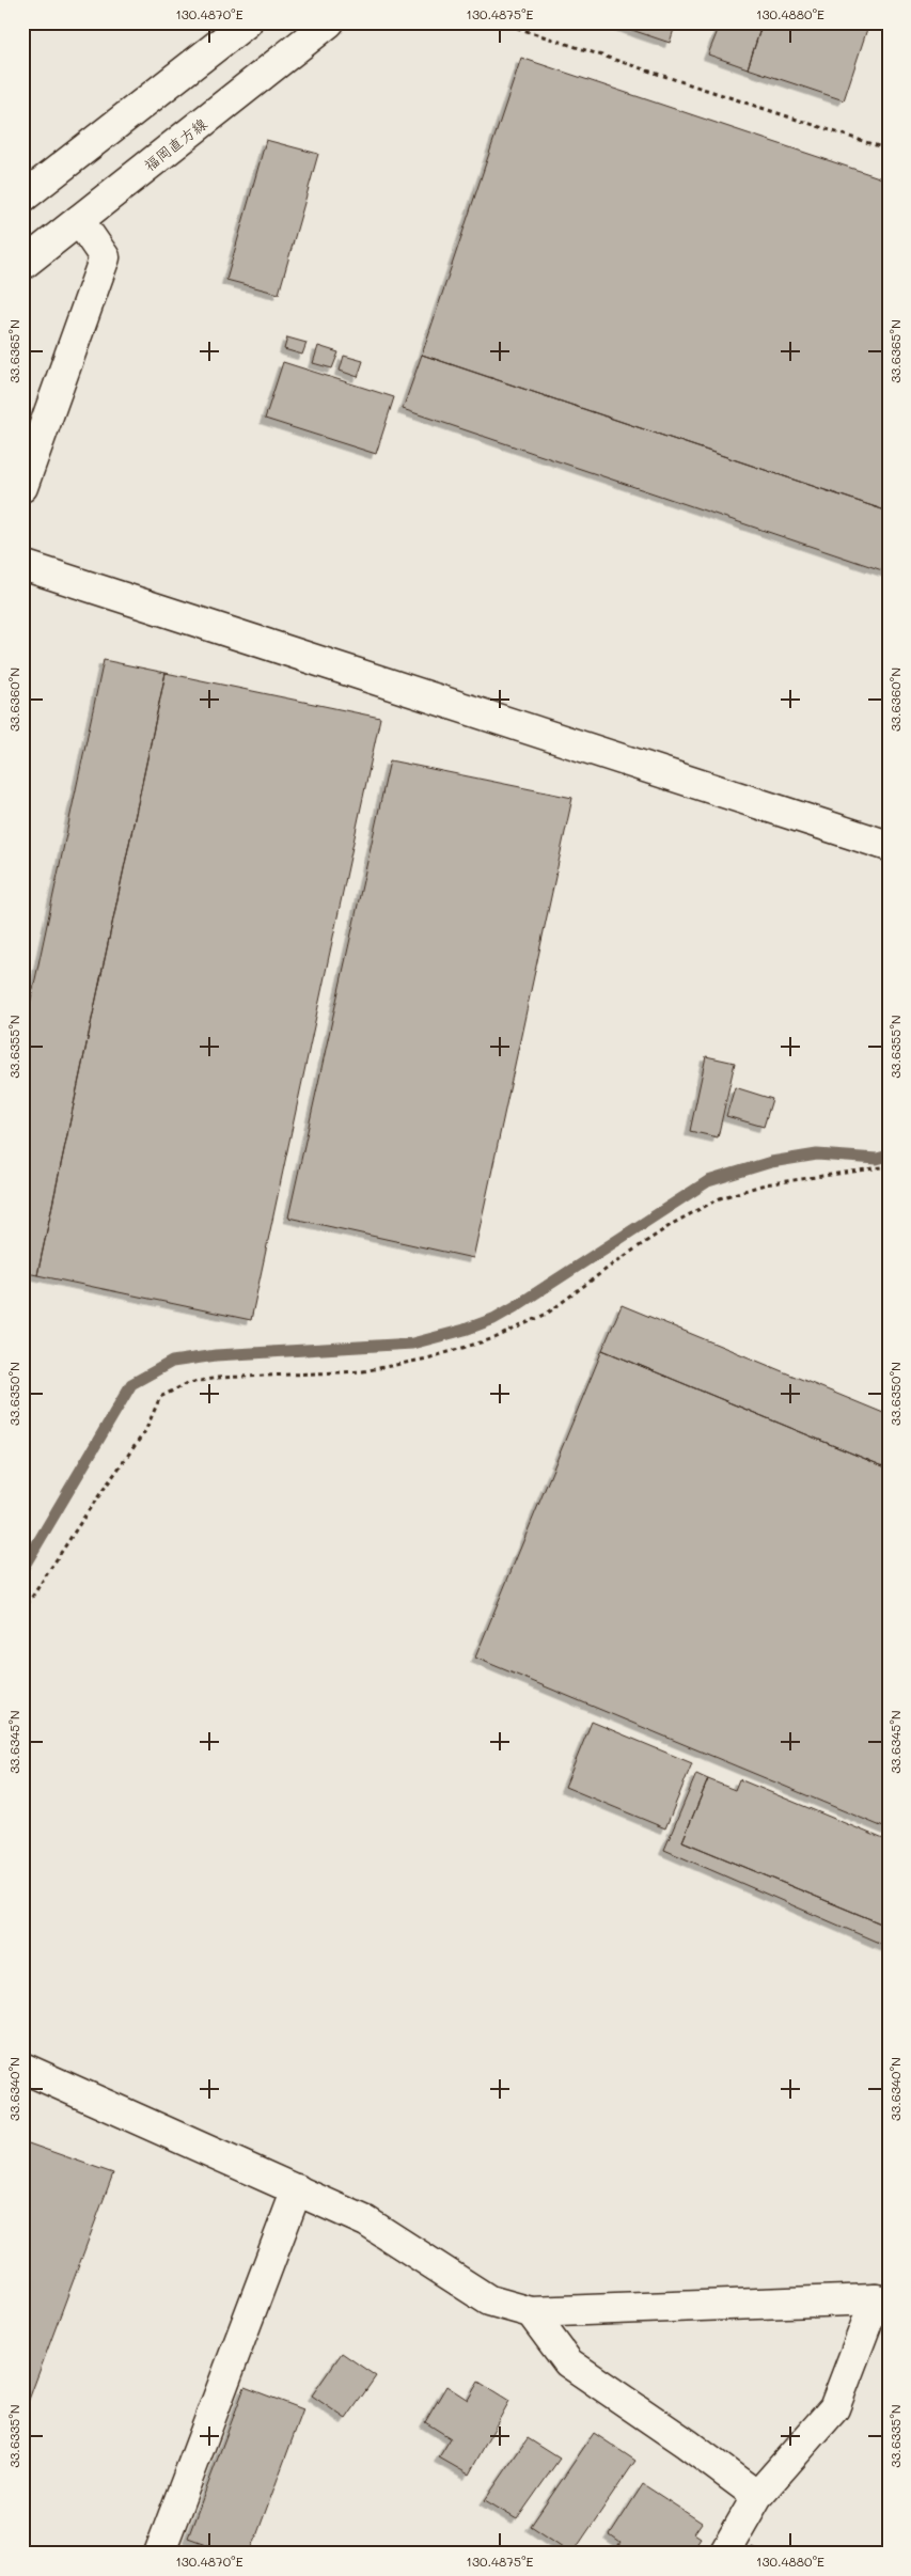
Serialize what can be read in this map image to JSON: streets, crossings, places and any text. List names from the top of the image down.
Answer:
{
  "streets": {
    "street": ["福岡直方線"]
  },
  "coordinates": [
    "130.4870°E",
    "130.4875°E",
    "130.4880°E",
    "33.6365°N",
    "33.6360°N",
    "33.6355°N",
    "33.6350°N",
    "33.6345°N",
    "33.6340°N",
    "33.6335°N"
  ]
}
